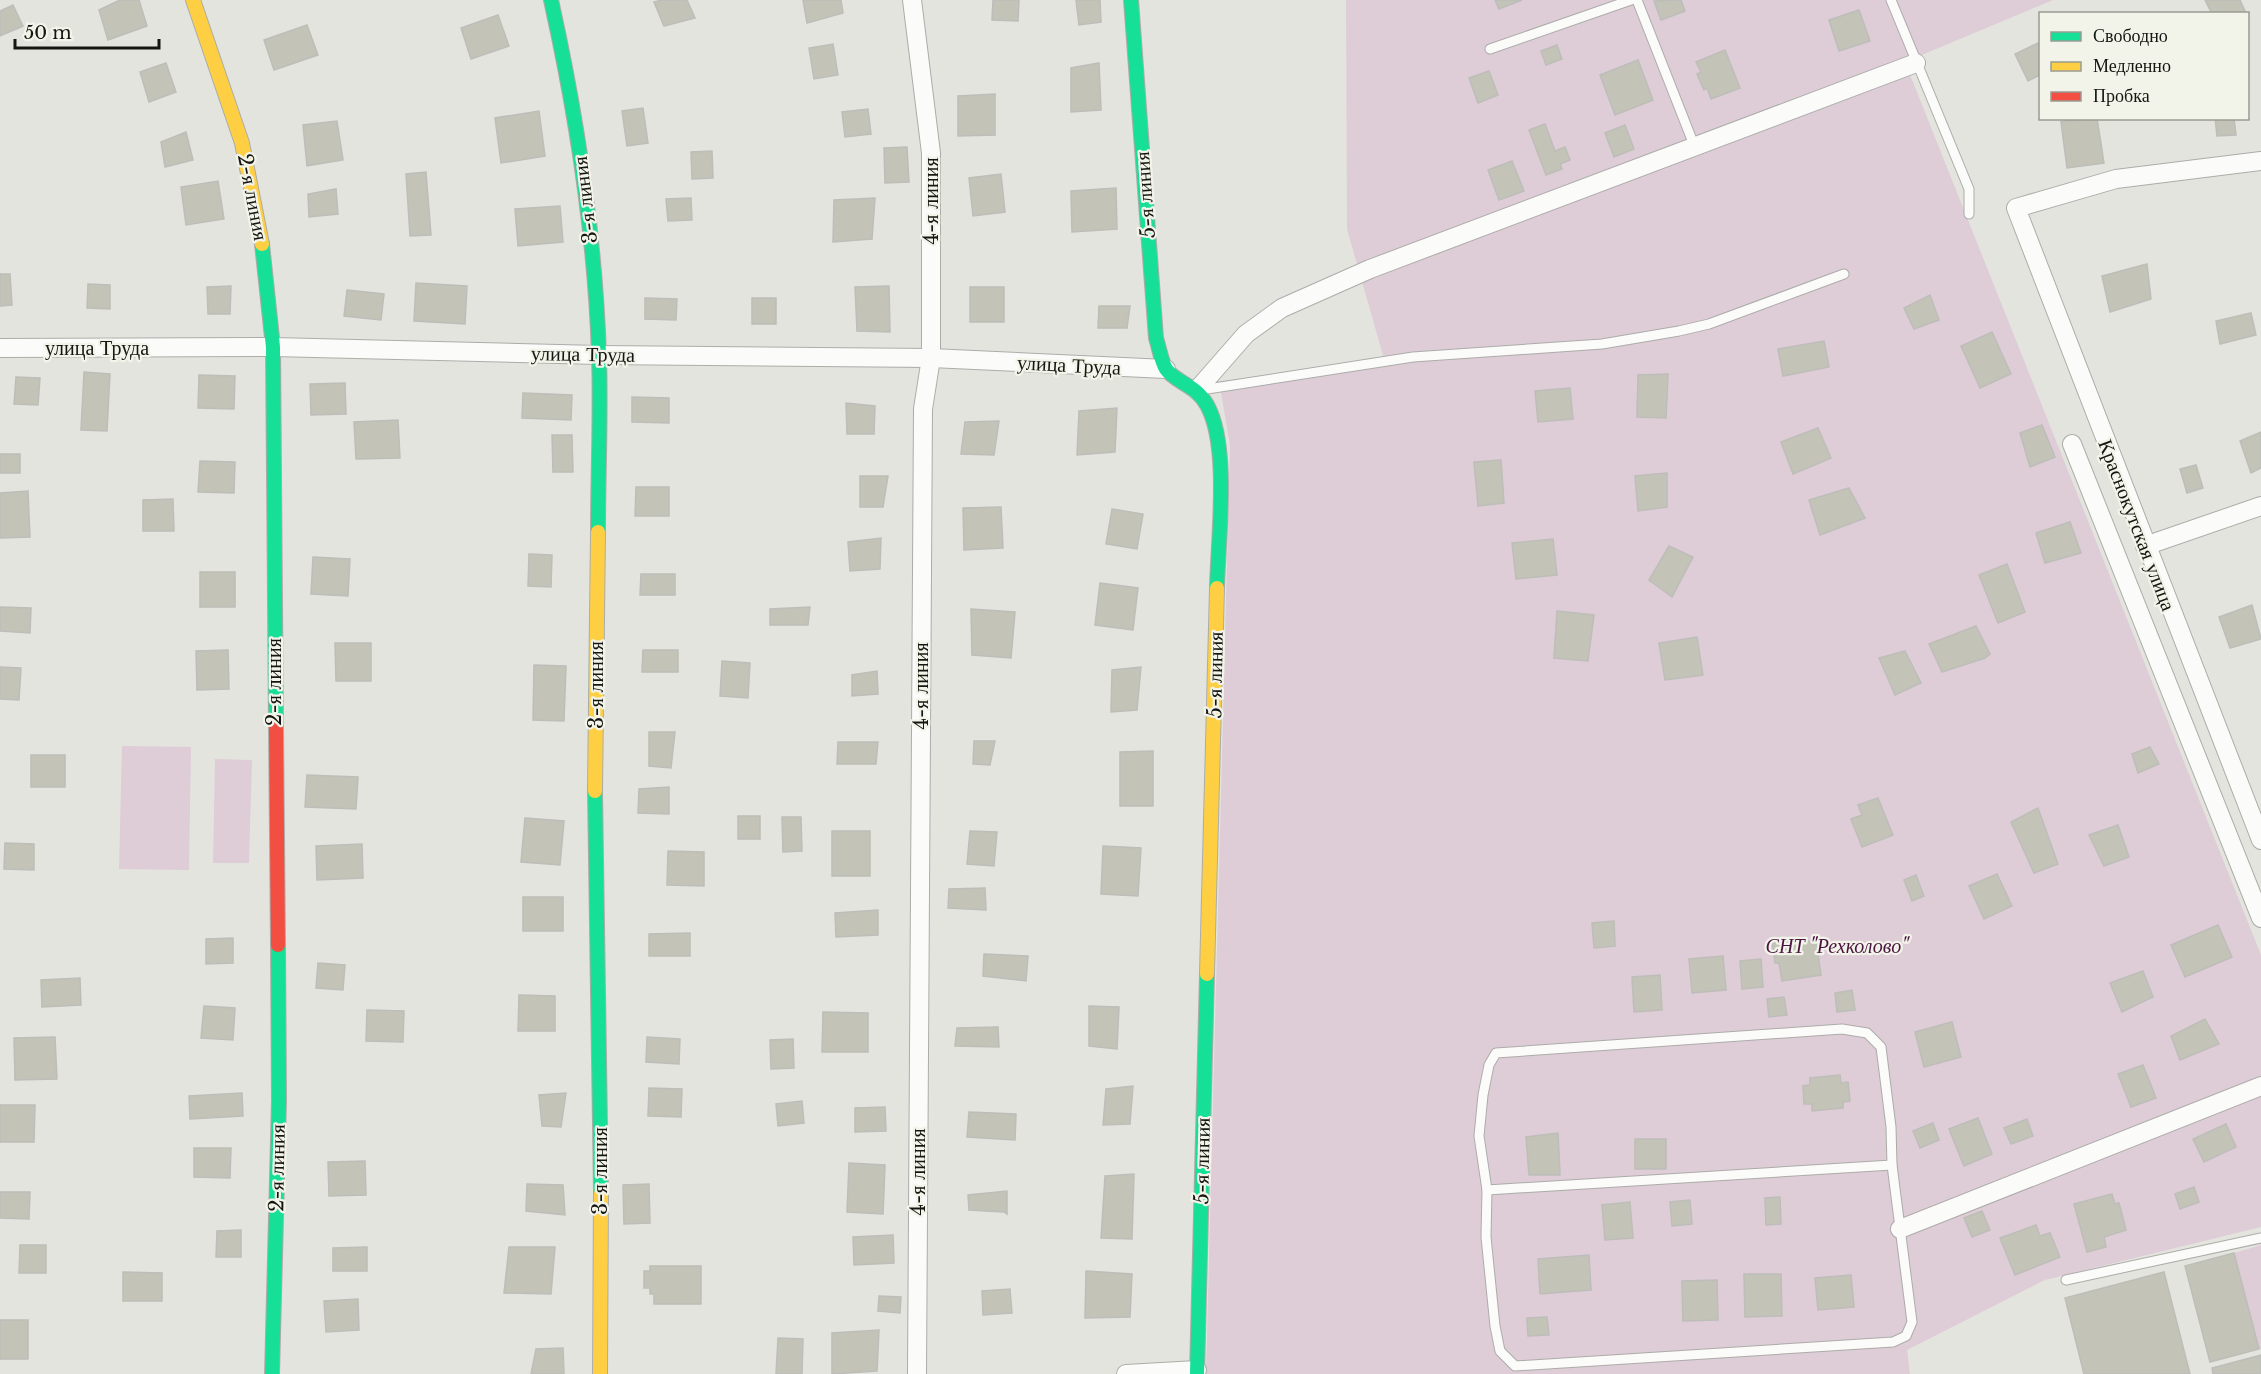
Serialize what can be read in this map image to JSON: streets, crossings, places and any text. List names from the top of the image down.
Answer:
{
  "streets": {
    "street": [
      "5-я линия",
      "2-я линия",
      "3-я линия",
      "4-я линия",
      "улица Труда",
      "Краснокутская улица"
    ]
  },
  "crossings": [
    ["5-я линия", "улица Труда"],
    ["2-я линия", "улица Труда"],
    ["3-я линия", "улица Труда"],
    ["4-я линия", "улица Труда"]
  ],
  "parks": ["СНТ \"Рехколово\""],
  "legend": ["Свободно", "Медленно", "Пробка"],
  "scale_bar": "50 m"
}
